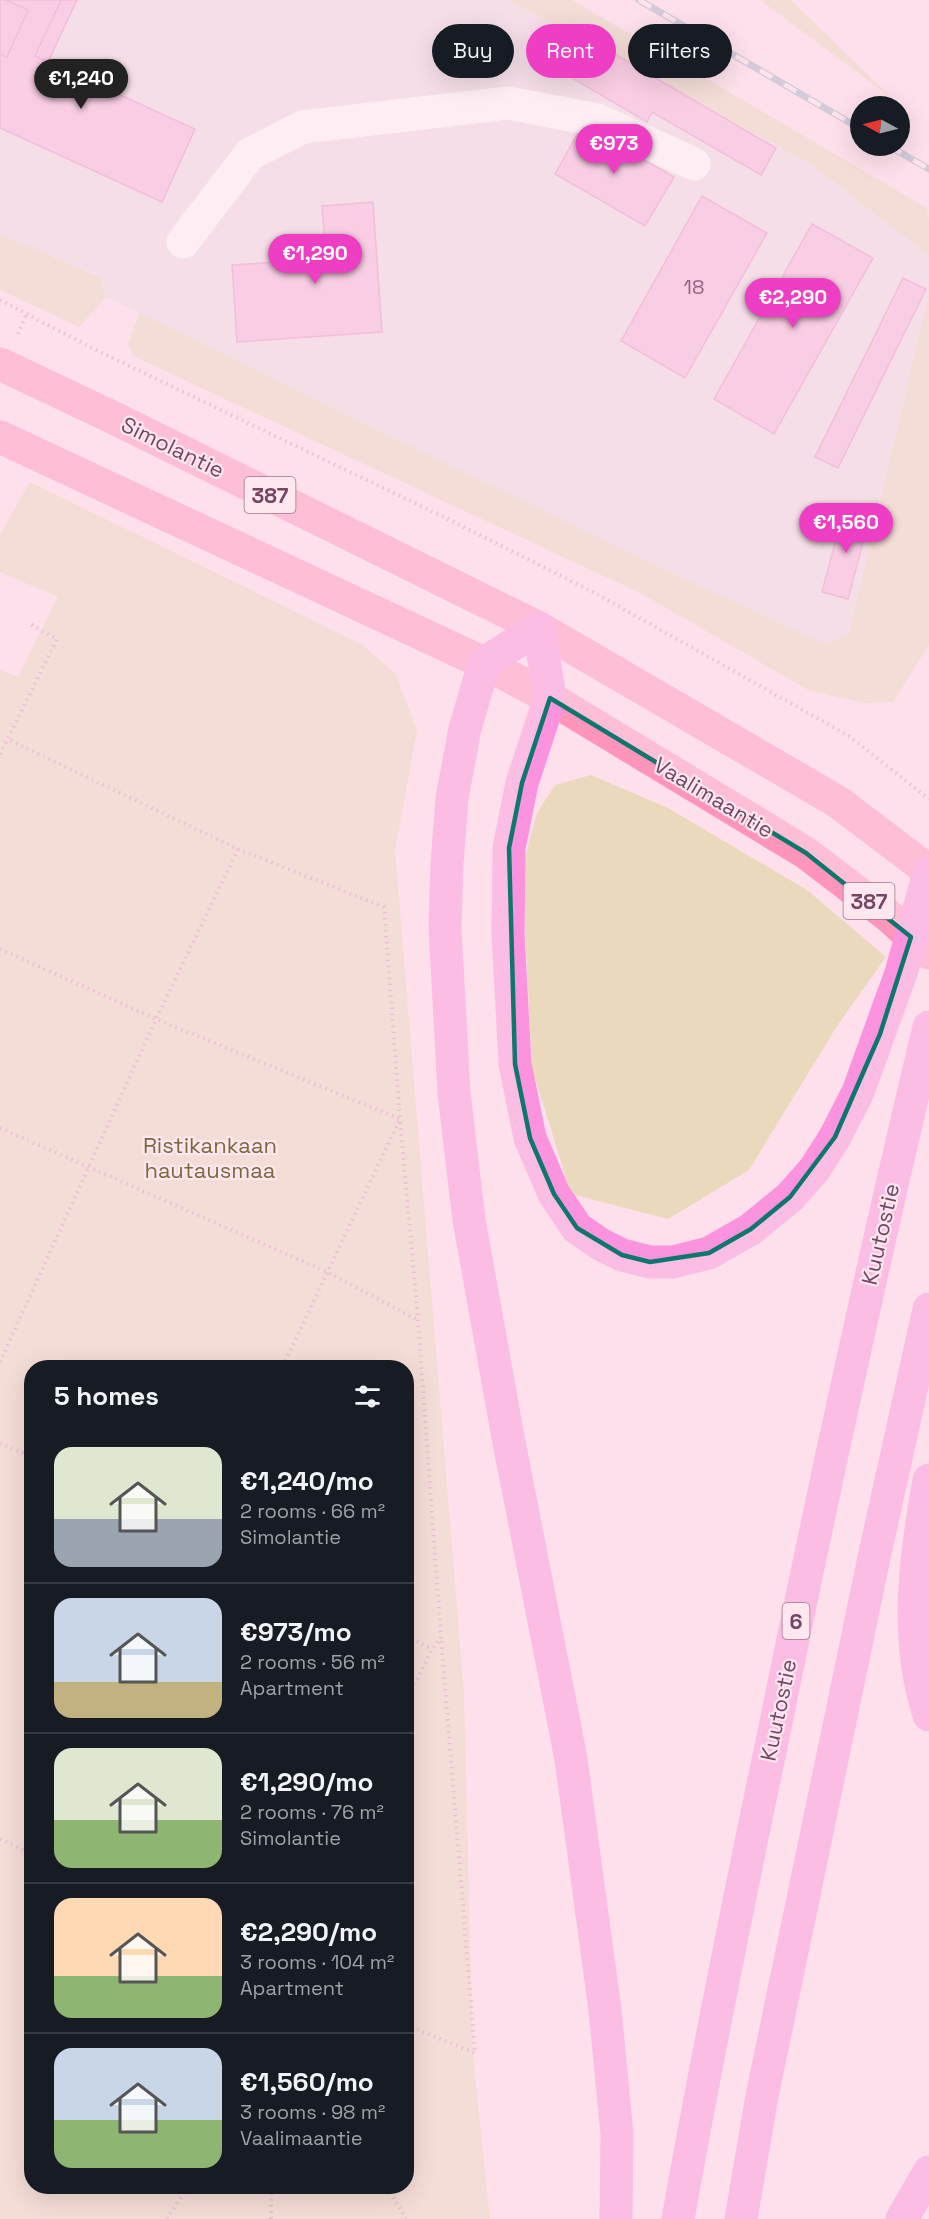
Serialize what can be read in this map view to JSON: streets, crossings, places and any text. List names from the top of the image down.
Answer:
{
  "streets": {
    "highway": ["Kuutostie", "6"],
    "main road": ["Simolantie", "387", "Vaalimaantie"]
  },
  "crossings": [
    ["Simolantie", "387"]
  ],
  "parks": ["Ristikankaan hautausmaa"],
  "house_numbers": ["18"],
  "north": "left",
  "page": {
    "chip": ["Buy", "Rent", "Filters"],
    "price": [
      "€1,240",
      "€973",
      "€1,290",
      "€2,290",
      "€1,560"
    ],
    "heading": "5 homes",
    "list": [
      {
        "name": "€1,240/mo",
        "note": "2 rooms · 66 m² · Simolantie"
      },
      {
        "name": "€973/mo",
        "note": "2 rooms · 56 m² · Apartment"
      },
      {
        "name": "€1,290/mo",
        "note": "2 rooms · 76 m² · Simolantie"
      },
      {
        "name": "€2,290/mo",
        "note": "3 rooms · 104 m² · Apartment"
      },
      {
        "name": "€1,560/mo",
        "note": "3 rooms · 98 m² · Vaalimaantie"
      }
    ]
  }
}
